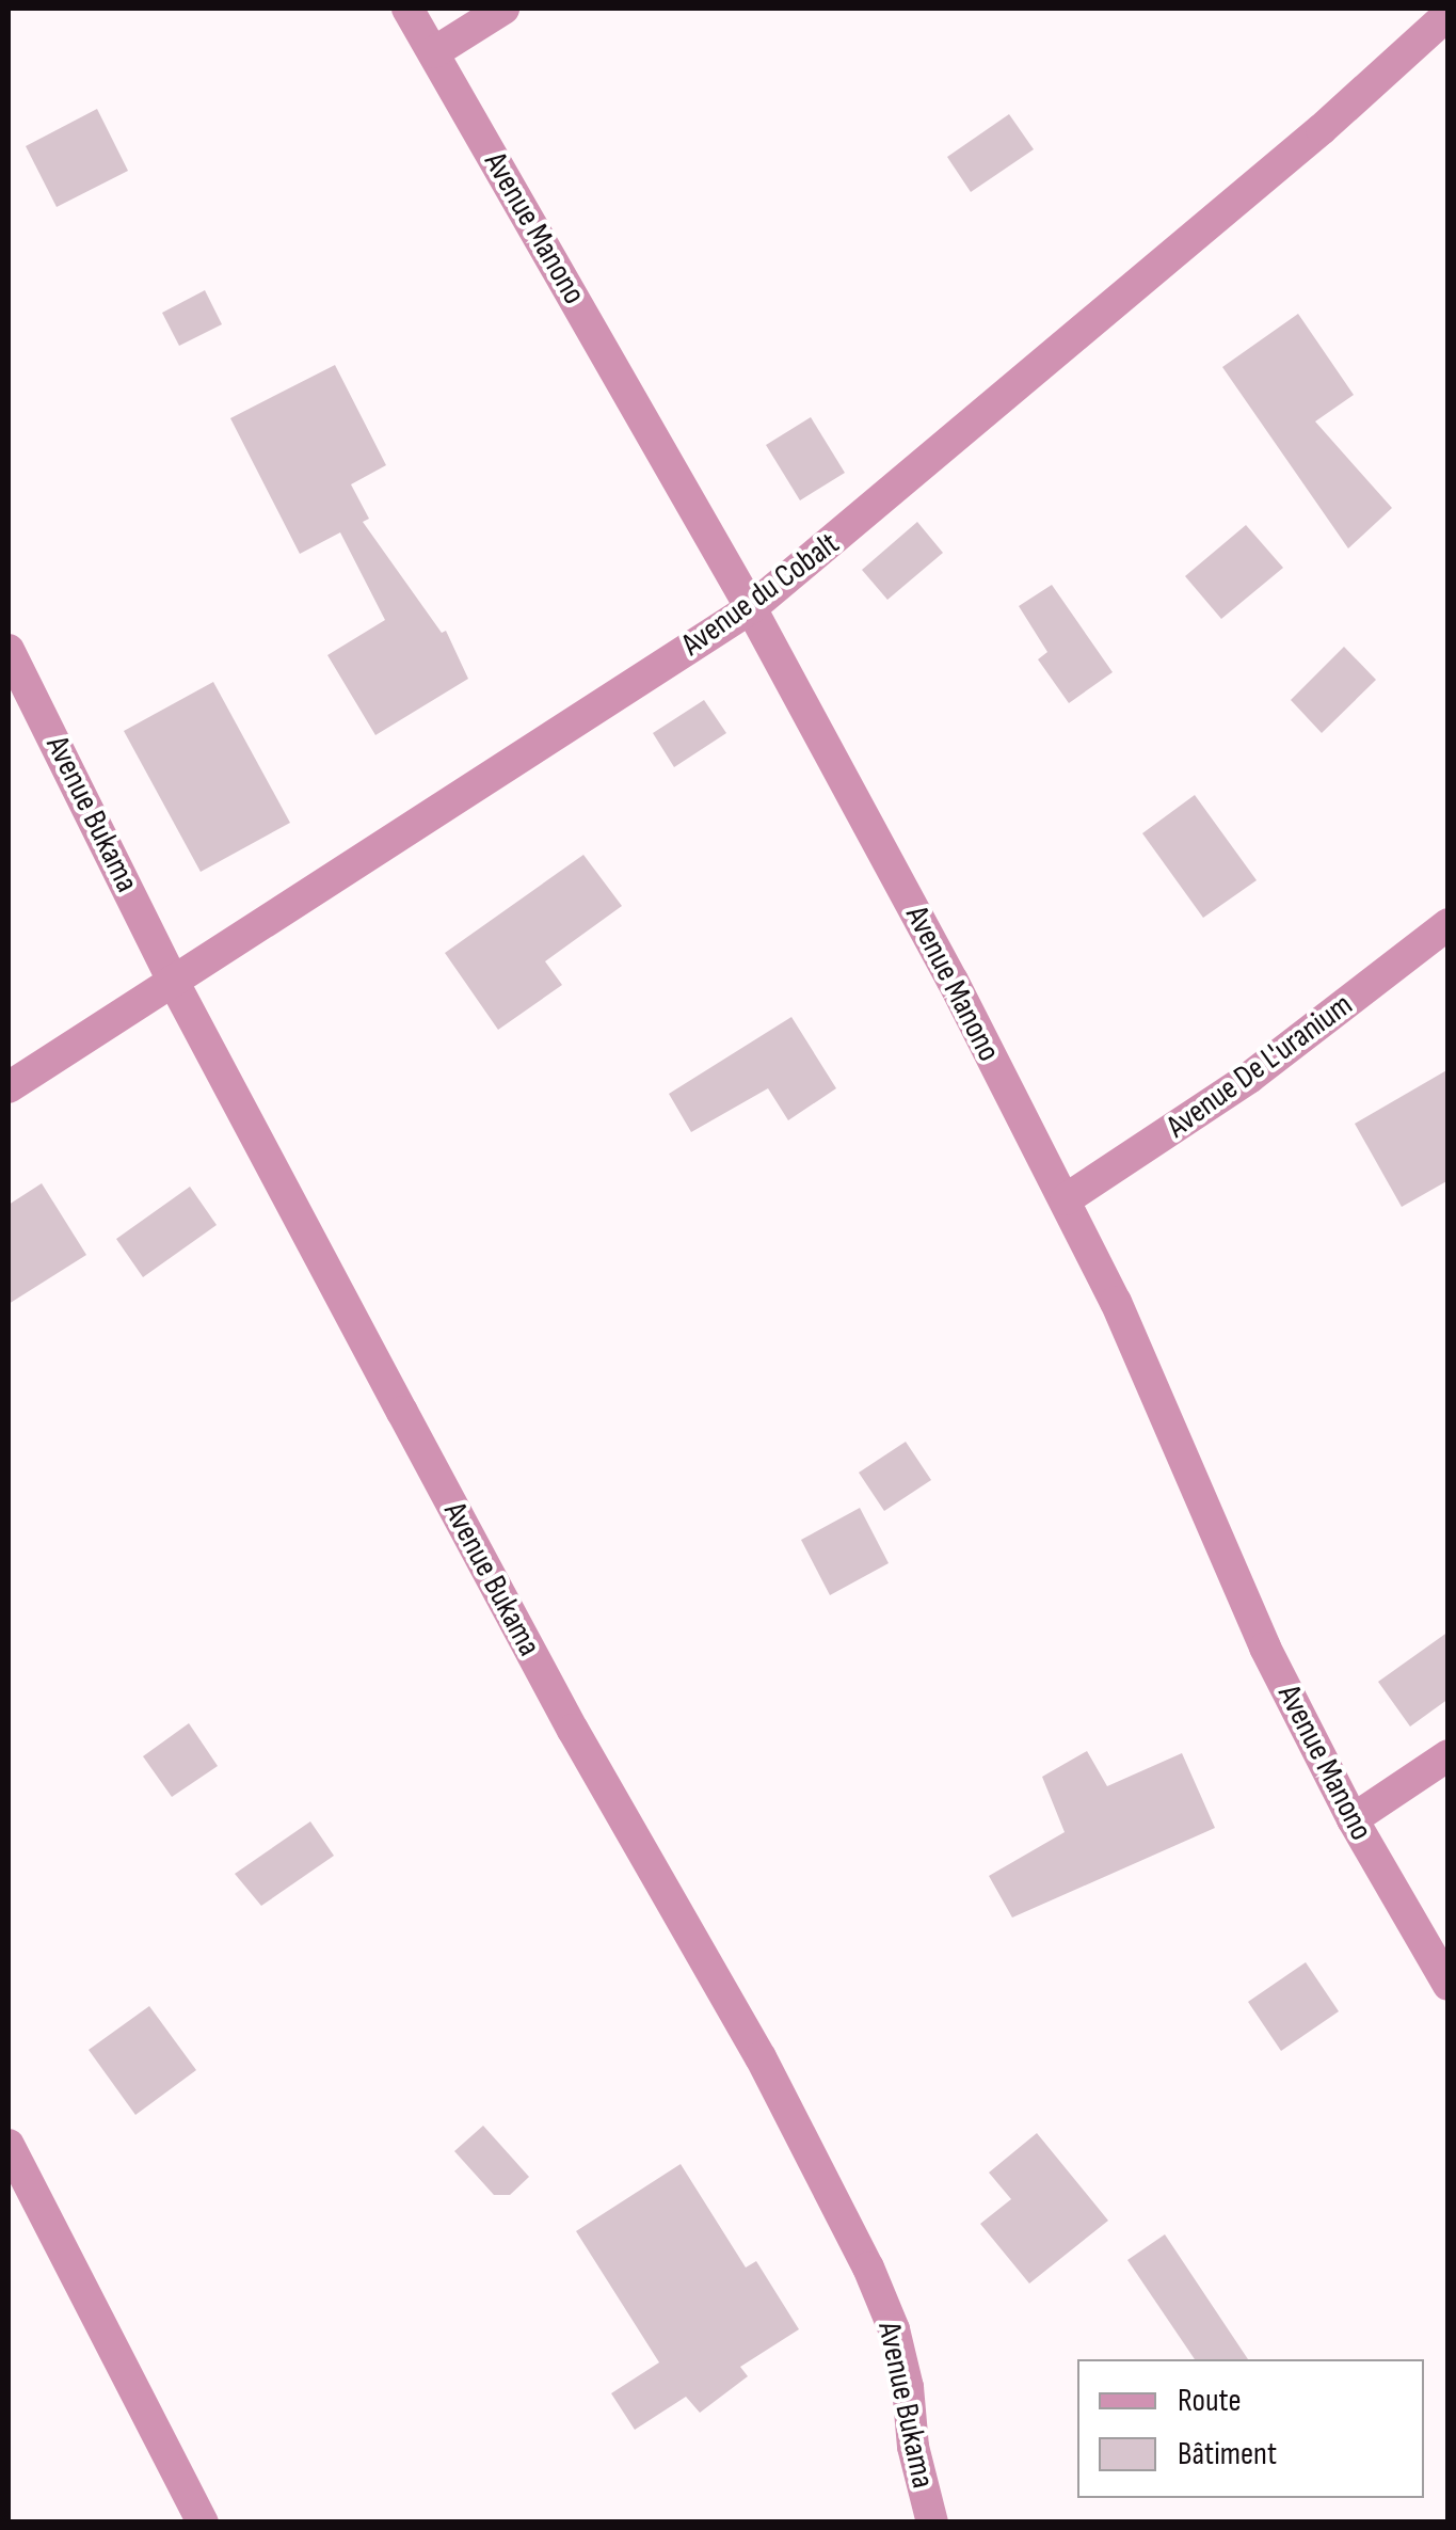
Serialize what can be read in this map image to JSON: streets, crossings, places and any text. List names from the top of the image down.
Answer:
{
  "streets": {
    "street": [
      "Avenue Manono",
      "Avenue du Cobalt",
      "Avenue Bukama",
      "Avenue De L'uranium"
    ]
  },
  "crossings": [
    ["Avenue Manono", "Avenue du Cobalt"],
    ["Avenue Manono", "Avenue De L'uranium"],
    ["Avenue du Cobalt", "Avenue Bukama"]
  ],
  "legend": ["Route", "Bâtiment"]
}
